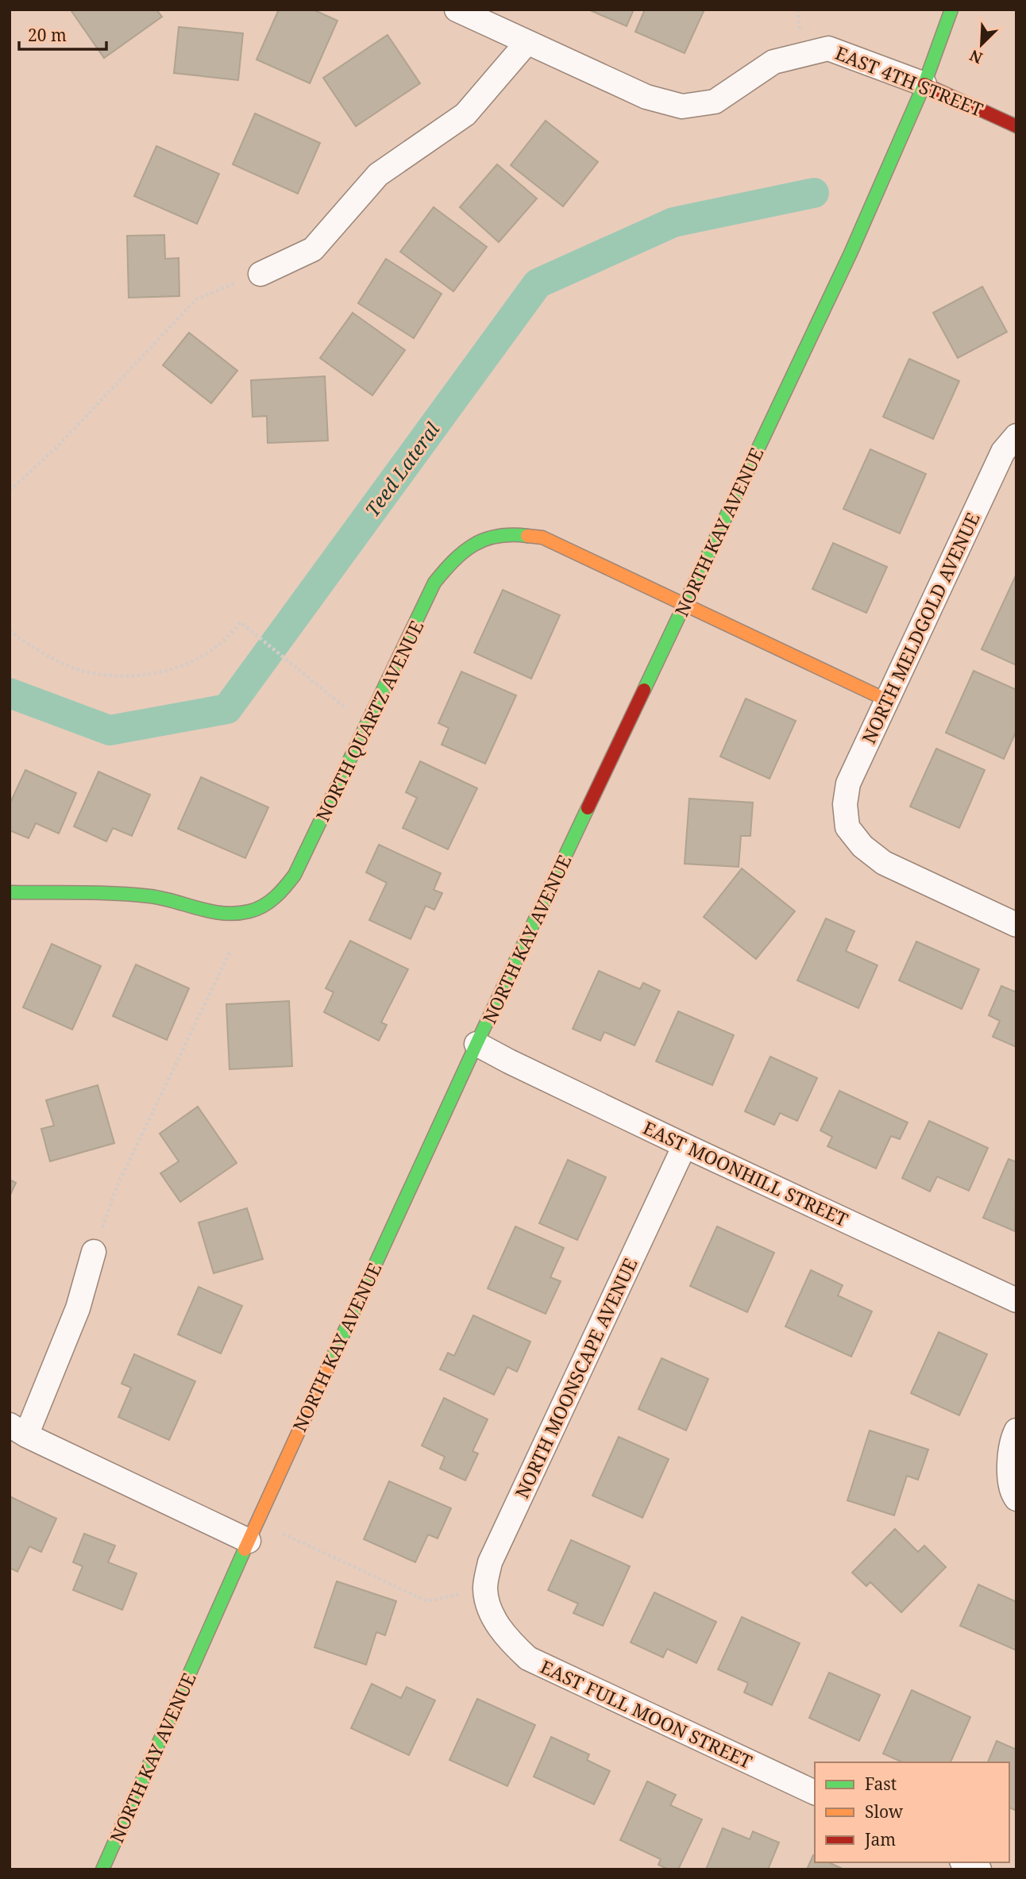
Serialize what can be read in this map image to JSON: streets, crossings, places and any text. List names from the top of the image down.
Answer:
{
  "streets": {
    "street": [
      "EAST 4TH STREET",
      "NORTH KAY AVENUE",
      "NORTH MELDGOLD AVENUE",
      "NORTH QUARTZ AVENUE",
      "EAST MOONHILL STREET",
      "NORTH MOONSCAPE AVENUE",
      "EAST FULL MOON STREET"
    ]
  },
  "crossings": [
    ["EAST 4TH STREET", "NORTH KAY AVENUE"],
    ["NORTH KAY AVENUE", "NORTH QUARTZ AVENUE"],
    ["NORTH KAY AVENUE", "EAST MOONHILL STREET"],
    ["EAST MOONHILL STREET", "NORTH MOONSCAPE AVENUE"],
    ["NORTH MOONSCAPE AVENUE", "EAST FULL MOON STREET"]
  ],
  "water": ["Teed Lateral"],
  "legend": ["Fast", "Slow", "Jam"],
  "scale_bar": "20 m",
  "north": "bottom left"
}
